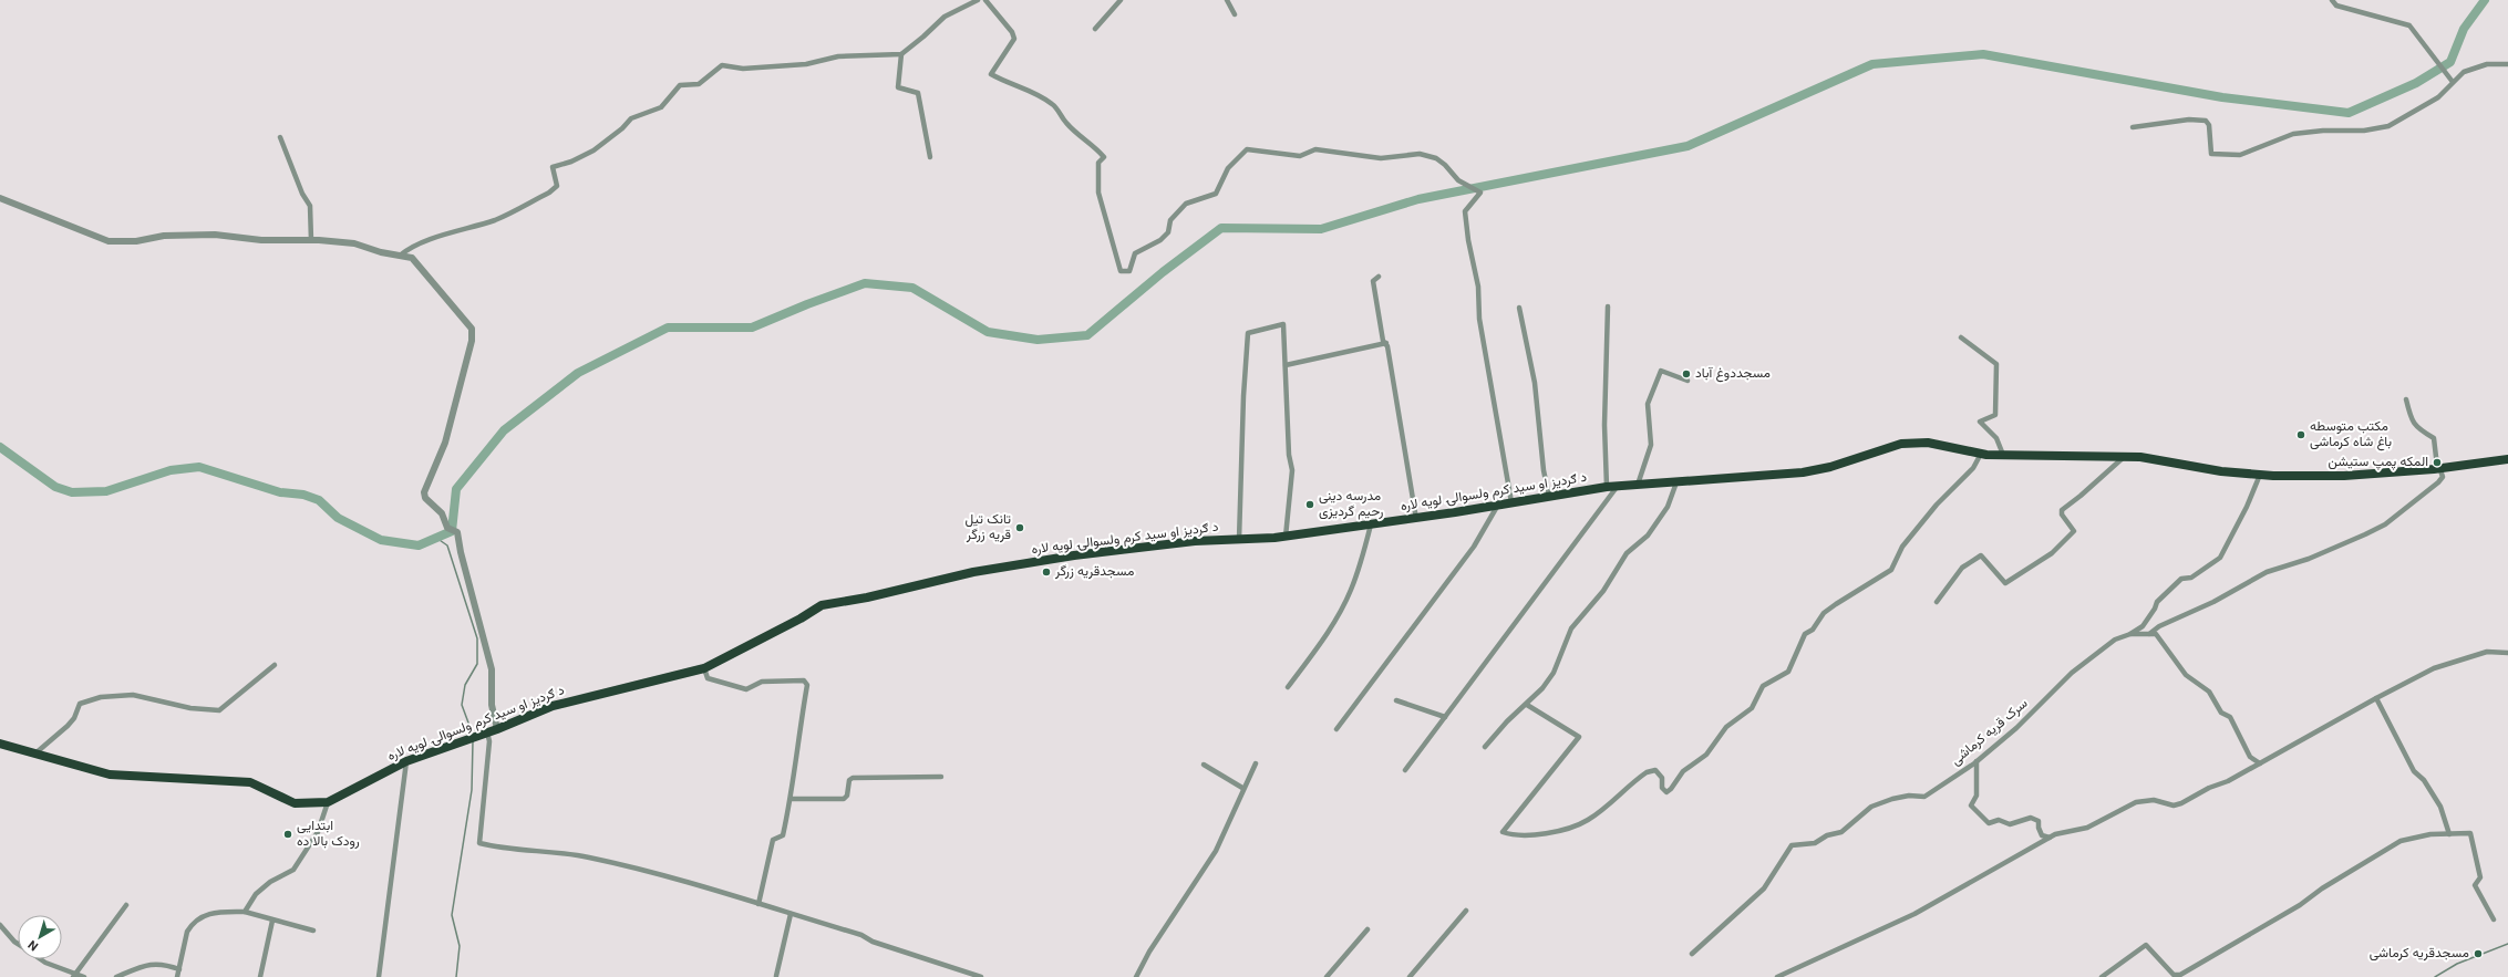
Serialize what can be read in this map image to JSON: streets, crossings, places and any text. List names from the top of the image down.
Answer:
{
  "streets": {
    "highway": ["د ګردیز او سید کرم ولسوالۍ لویه لاره"],
    "street": ["سرک قریه کرماشی"]
  },
  "crossings": [
    ["د ګردیز او سید کرم ولسوالۍ لویه لاره", "سرک قریه کرماشی"]
  ],
  "places": [
    "مسجددوغ آباد",
    "مکتب متوسطه باغ شاه کرماشی",
    "المکه پمپ ستیشن",
    "مدرسه دینی رحیم گردیزی",
    "تانک تیل قریه زرگر",
    "مسجدقریه زرگر",
    "ابتدایی رودک بالا ده",
    "مسجدقریه کرماشی"
  ],
  "north": "bottom left"
}
